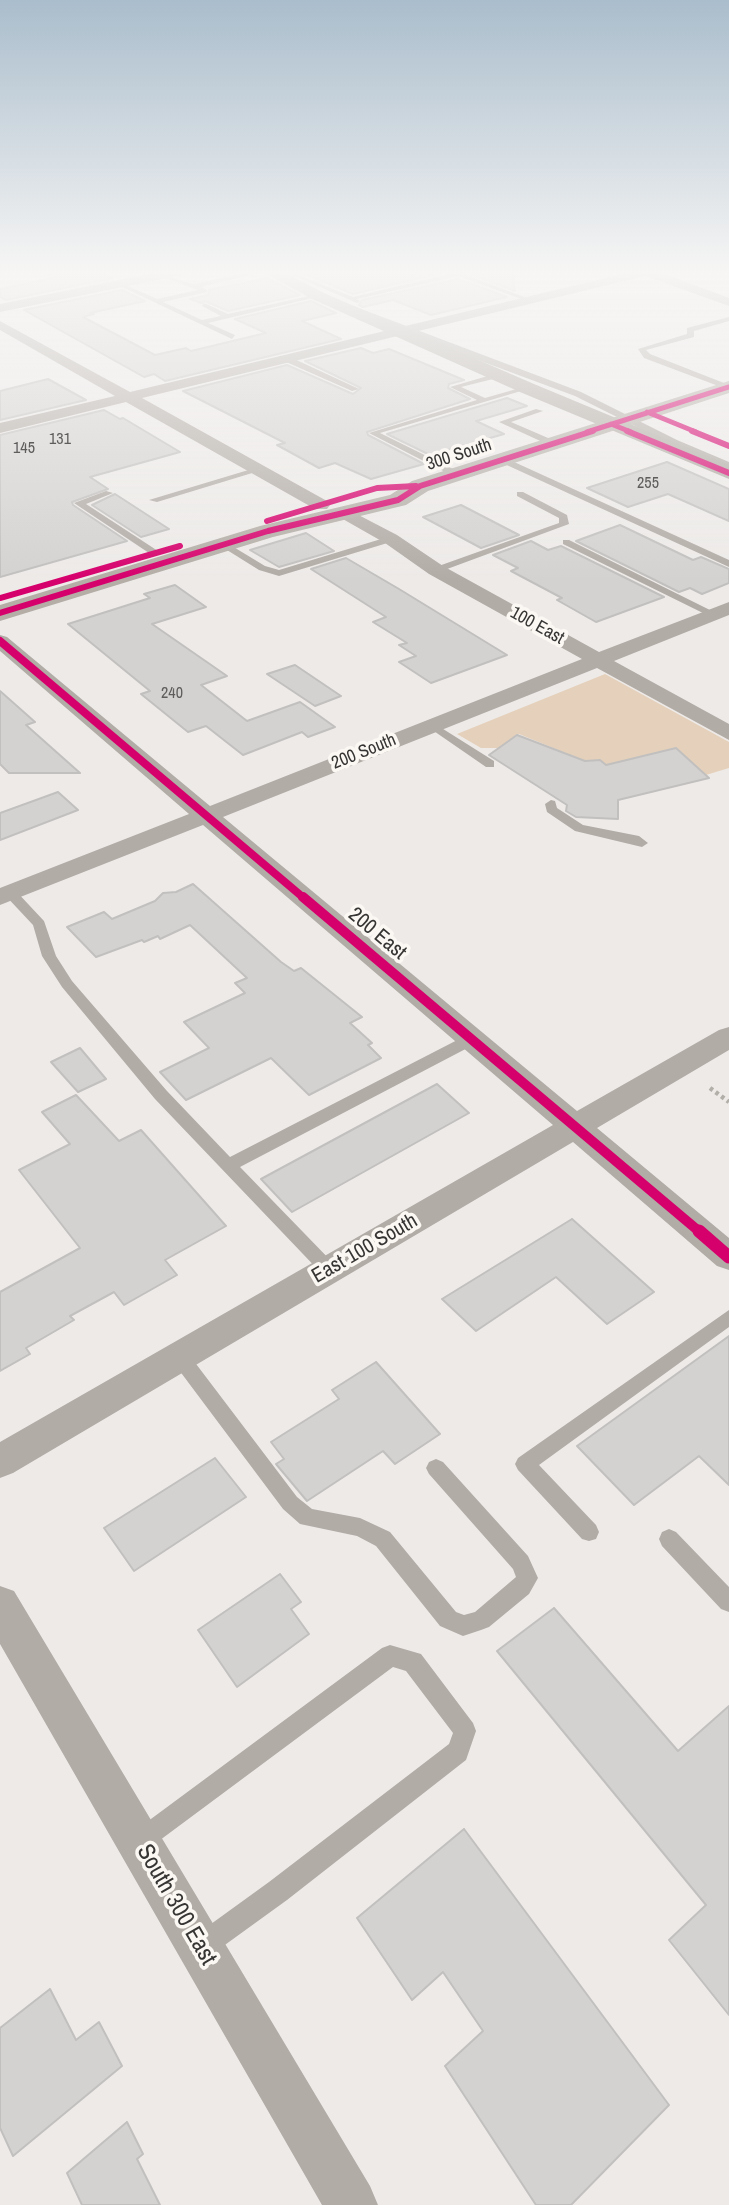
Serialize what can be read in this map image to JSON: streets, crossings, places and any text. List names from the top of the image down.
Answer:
{
  "streets": {
    "main road": ["300 South"],
    "street": [
      "100 East",
      "200 South",
      "200 East",
      "East 100 South",
      "South 300 East"
    ]
  },
  "crossings": [
    ["300 South", "100 East"],
    ["100 East", "200 South"],
    ["200 South", "200 East"],
    ["200 East", "East 100 South"]
  ],
  "house_numbers": [
    "131",
    "145",
    "255",
    "240"
  ]
}
